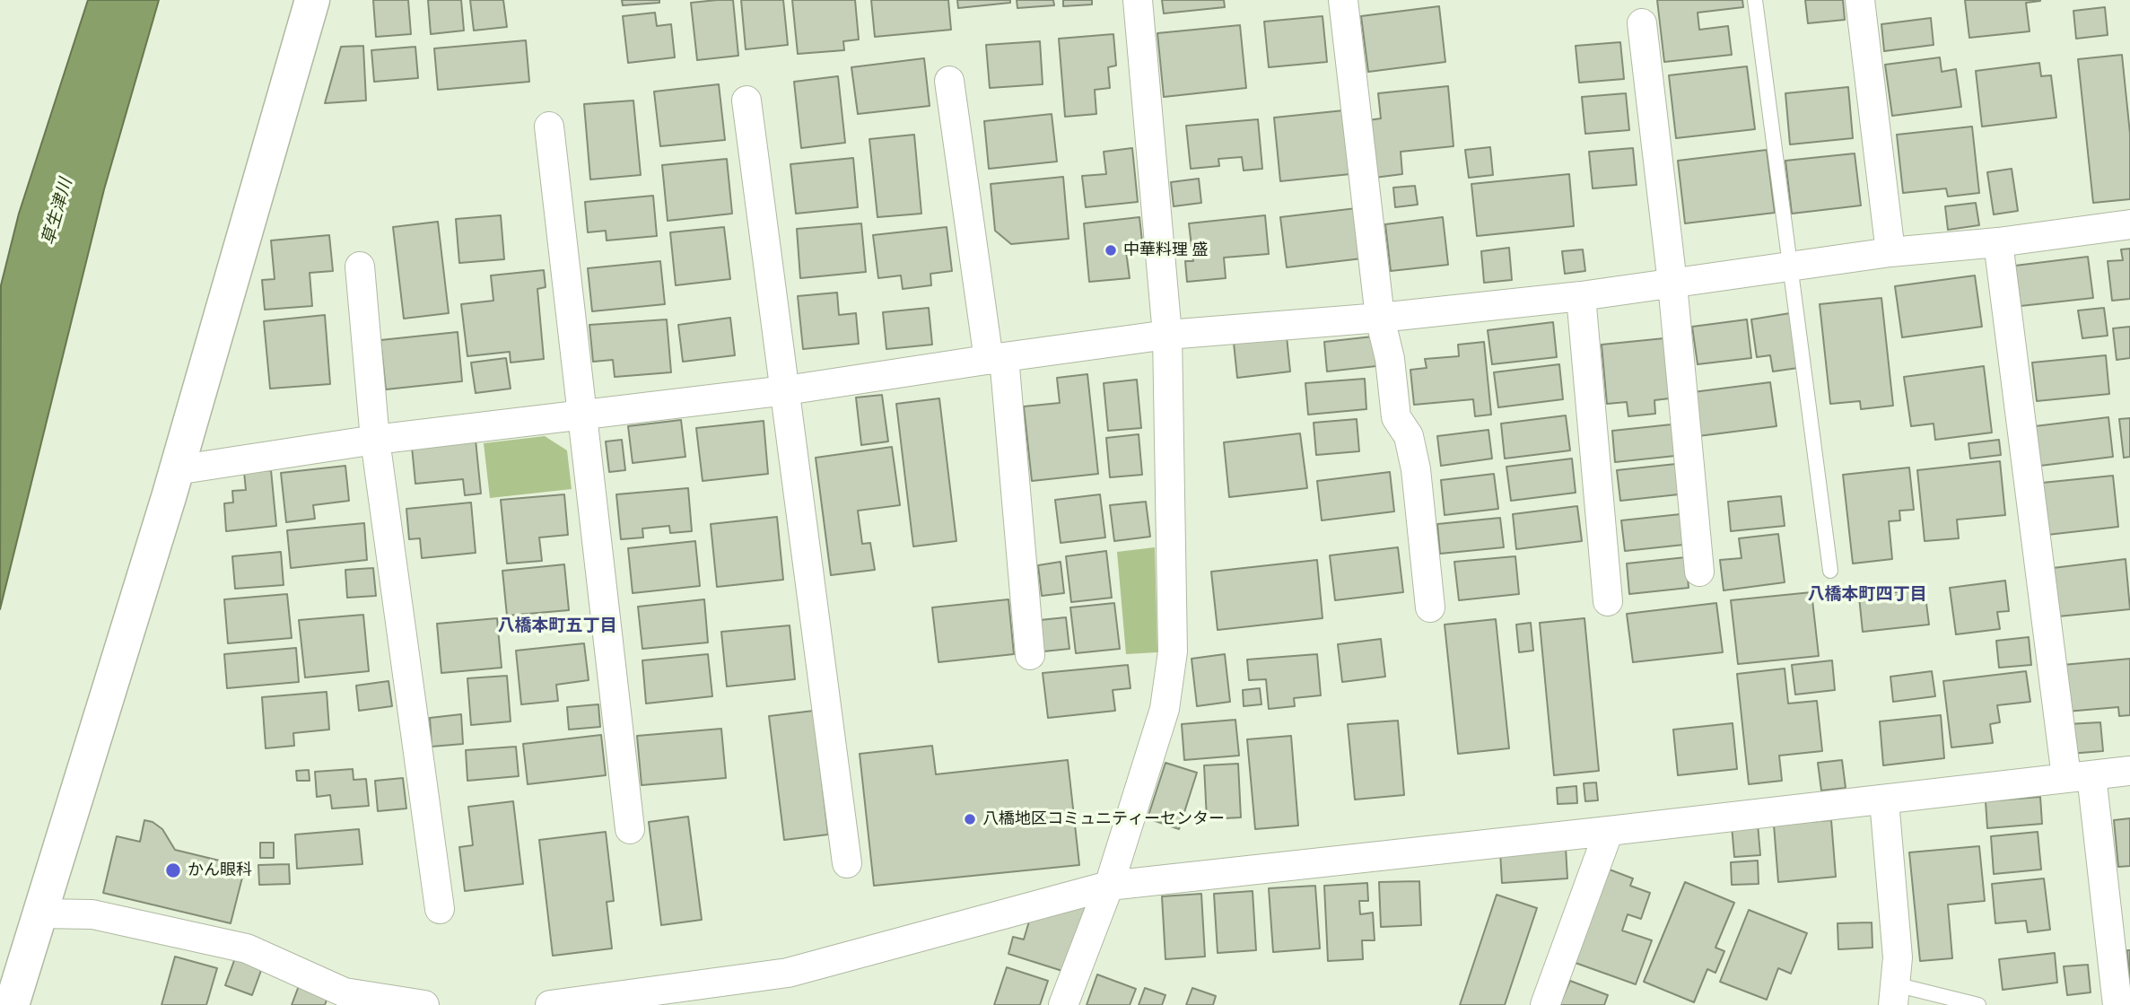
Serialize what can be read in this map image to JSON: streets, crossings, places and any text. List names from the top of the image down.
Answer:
{
  "districts": ["八橋本町四丁目", "八橋本町五丁目"],
  "water": ["草生津川"],
  "places": ["中華料理 盛", "八橋地区コミュニティーセンター", "かん眼科"]
}
